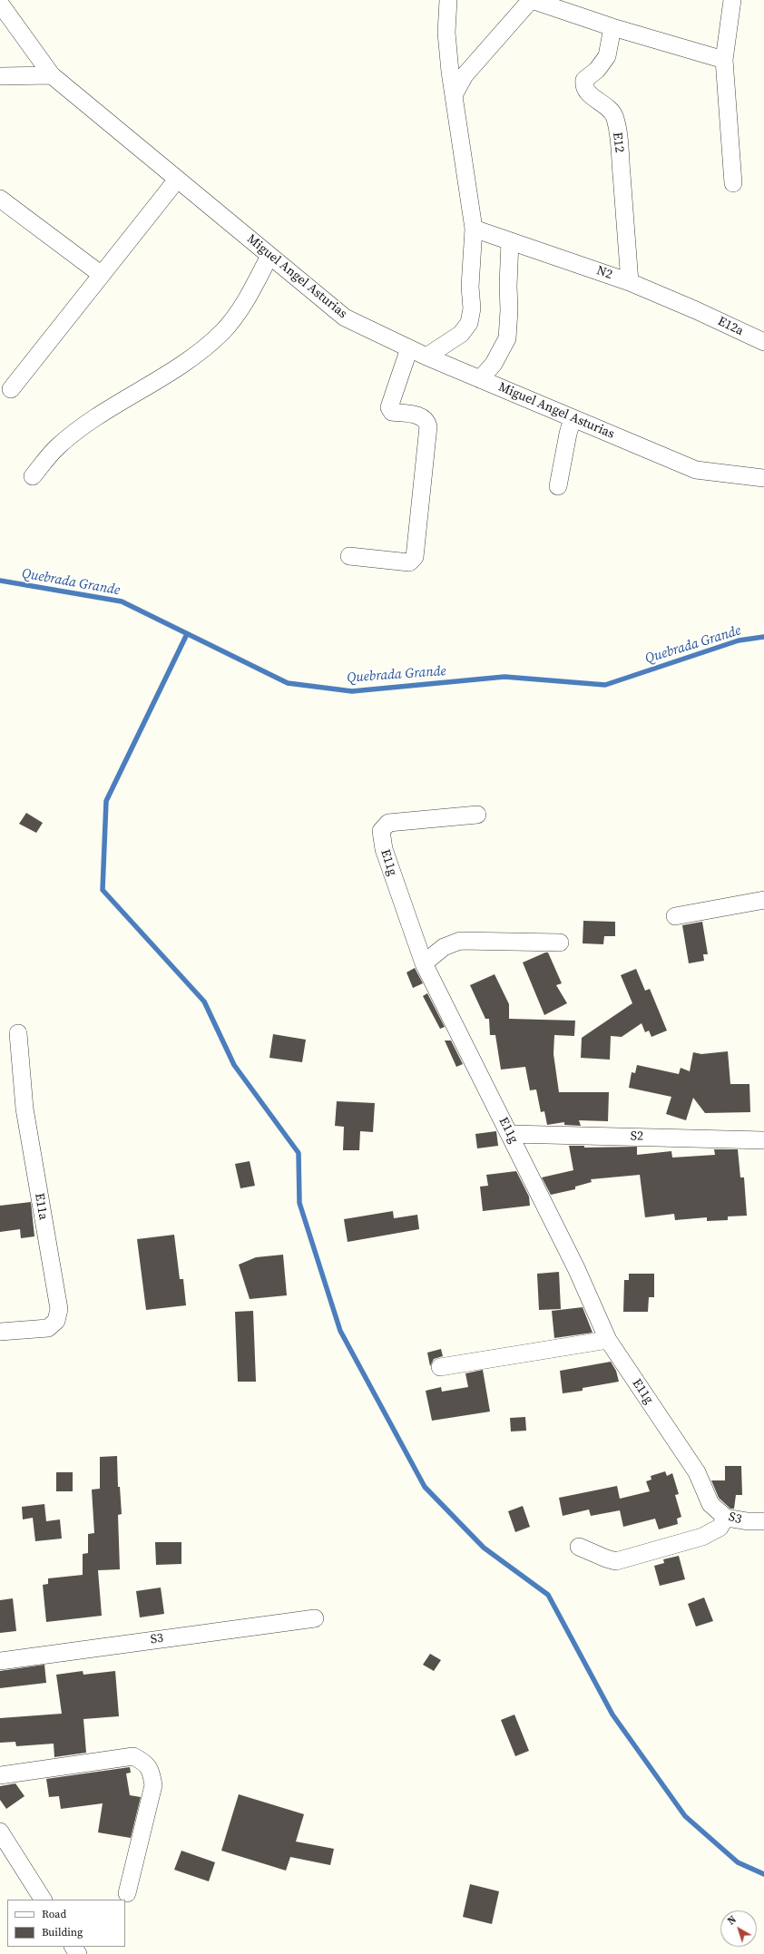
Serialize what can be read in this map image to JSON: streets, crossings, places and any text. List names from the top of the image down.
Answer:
{
  "streets": {
    "street": [
      "E12",
      "N2",
      "Miguel Angel Asturias",
      "E12a",
      "E11g",
      "S2",
      "E11a",
      "S3"
    ]
  },
  "crossings": [
    ["E12", "N2"],
    ["N2", "E12a"],
    ["E11g", "S2"],
    ["E11g", "S3"]
  ],
  "water": ["Quebrada Grande"],
  "legend": ["Road", "Building"],
  "north": "top left"
}
